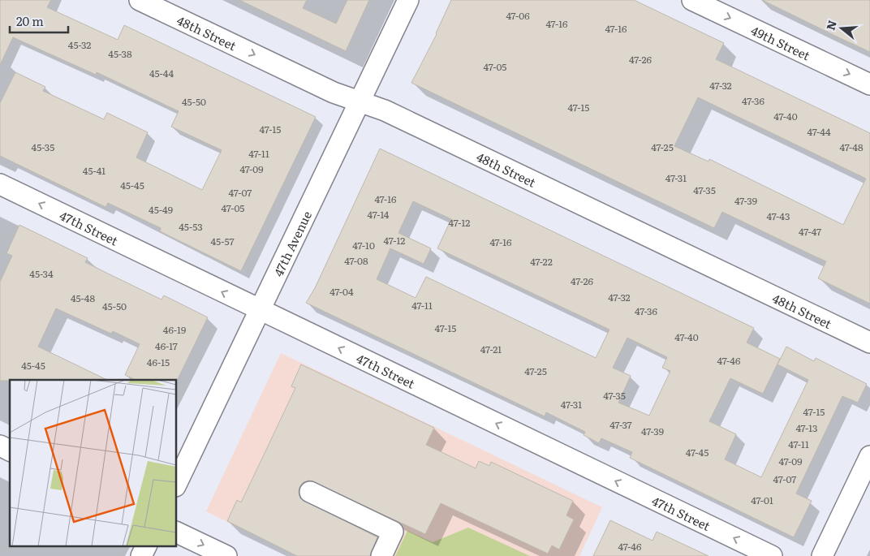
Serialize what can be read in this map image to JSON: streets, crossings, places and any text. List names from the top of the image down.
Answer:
{
  "streets": {
    "street": [
      "48th Street",
      "49th Street",
      "47th Street",
      "47th Avenue"
    ]
  },
  "crossings": [
    ["48th Street", "47th Avenue"],
    ["47th Street", "47th Avenue"]
  ],
  "one_way": ["49th Street", "47th Street"],
  "house_numbers": [
    "47-06",
    "47-16",
    "47-16",
    "45-32",
    "45-38",
    "47-26",
    "47-05",
    "45-44",
    "47-32",
    "47-36",
    "45-50",
    "47-15",
    "47-40",
    "47-15",
    "47-44",
    "45-35",
    "47-25",
    "47-48",
    "47-11",
    "47-09",
    "45-41",
    "47-31",
    "45-45",
    "47-35",
    "47-07",
    "47-16",
    "47-39",
    "47-05",
    "45-49",
    "47-14",
    "47-43",
    "47-12",
    "45-53",
    "47-47",
    "47-12",
    "45-57",
    "47-16",
    "47-10",
    "47-08",
    "47-22",
    "45-34",
    "47-26",
    "47-04",
    "47-32",
    "45-48",
    "47-11",
    "45-50",
    "47-36",
    "47-15",
    "46-19",
    "47-40",
    "46-17",
    "47-21",
    "47-46",
    "46-15",
    "45-45",
    "47-25",
    "47-35",
    "47-31",
    "47-15",
    "47-37",
    "47-13",
    "47-39",
    "47-11",
    "47-45",
    "47-09",
    "47-07",
    "47-01",
    "47-46"
  ],
  "scale_bar": "20 m",
  "north": "left"
}
